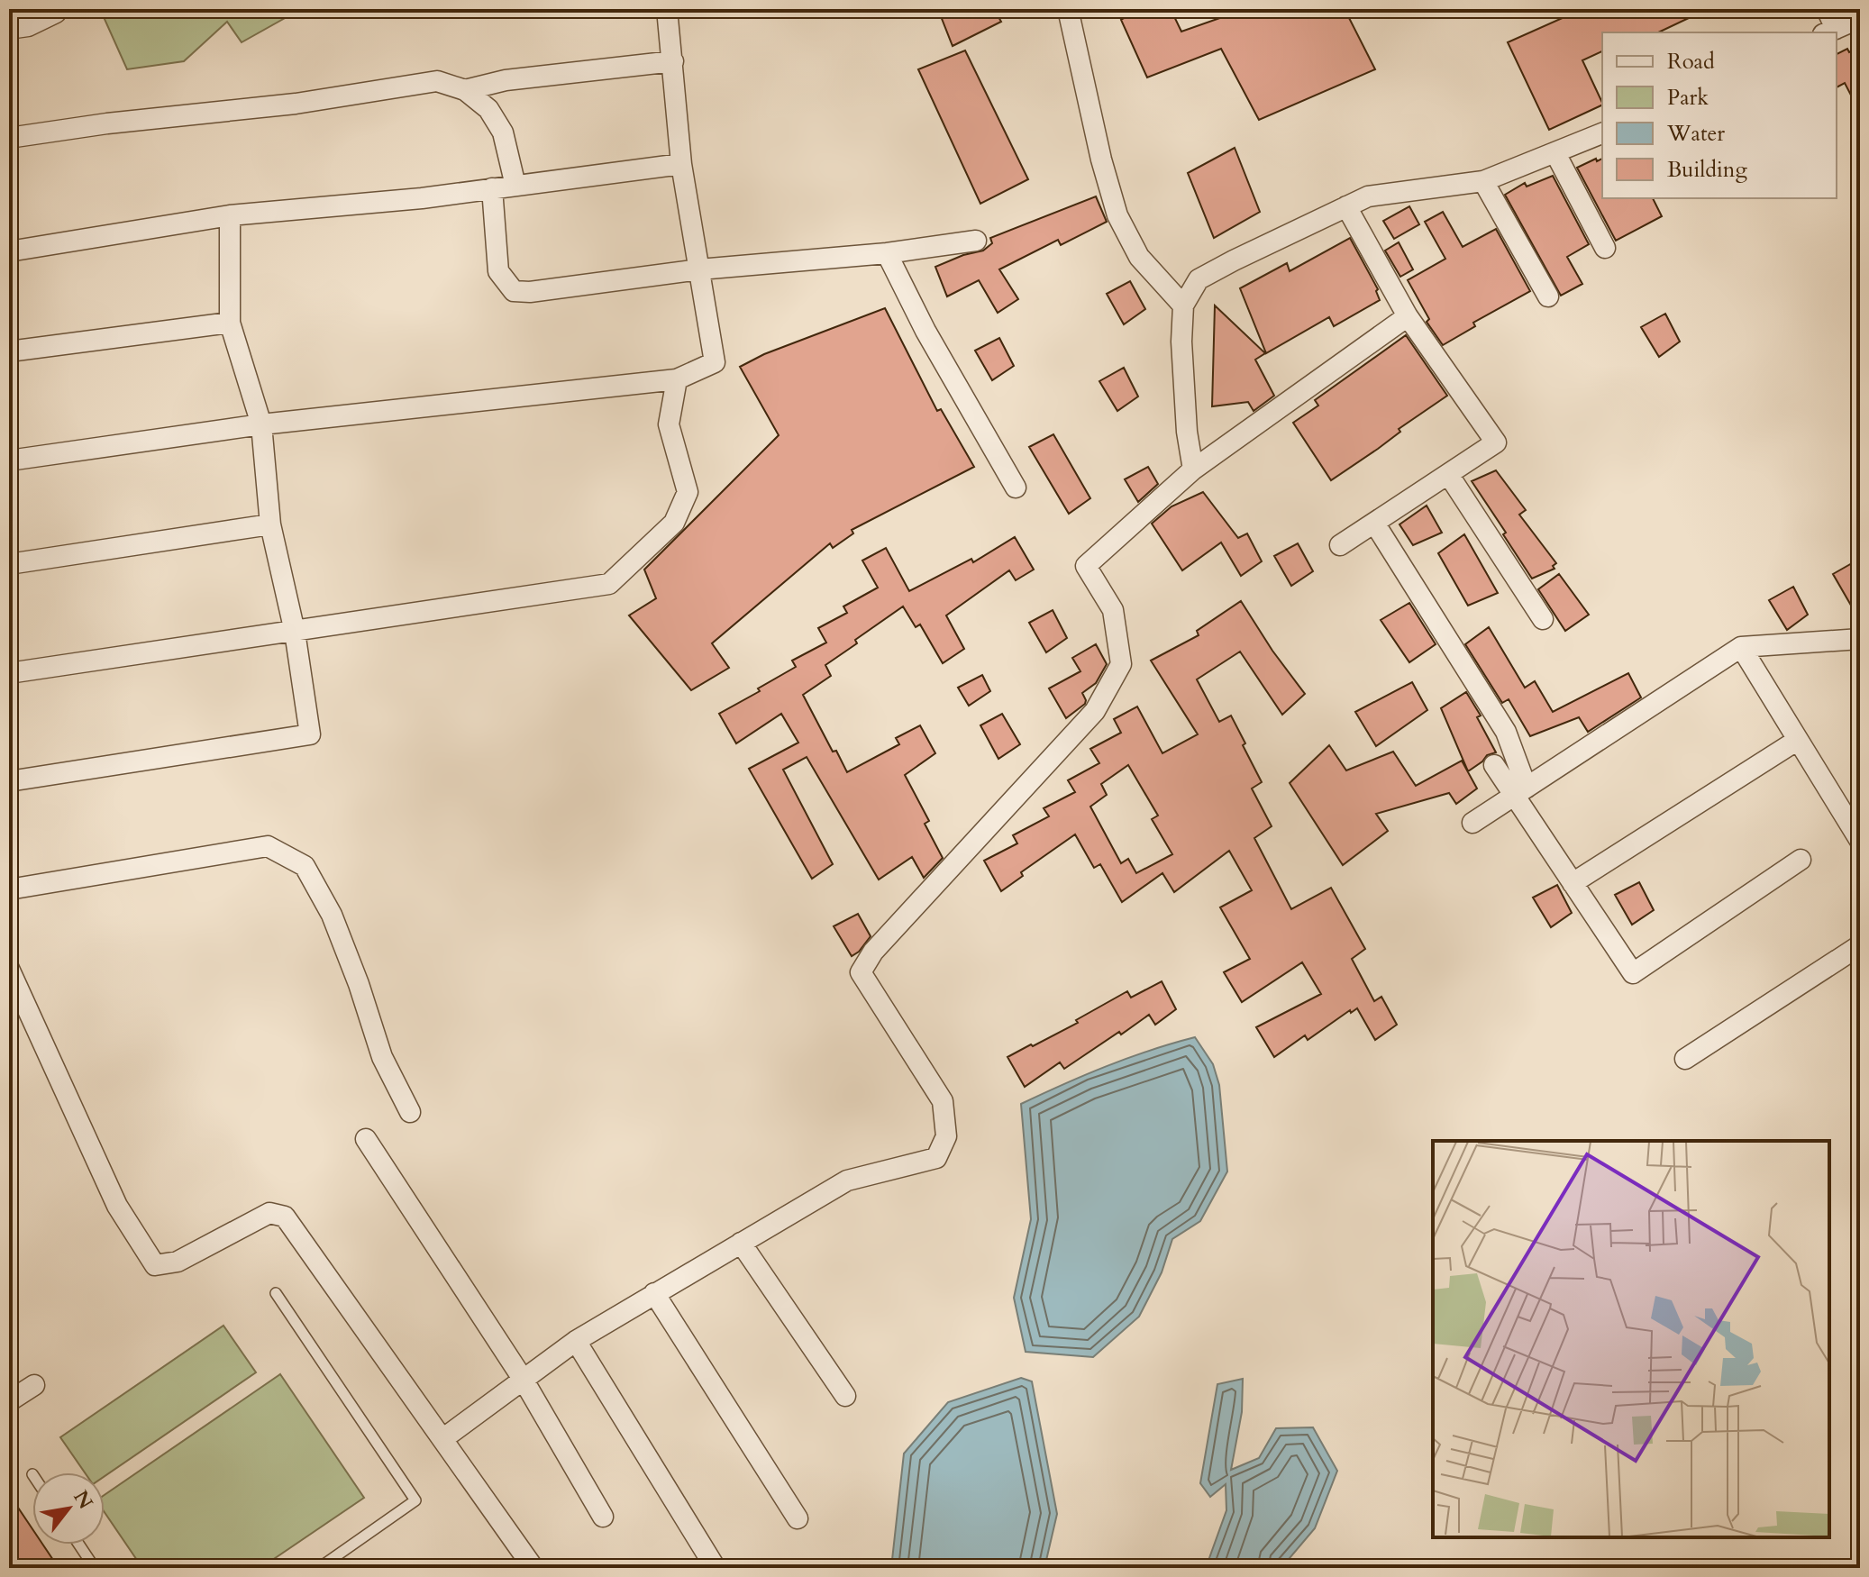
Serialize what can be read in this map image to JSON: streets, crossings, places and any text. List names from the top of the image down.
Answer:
{
  "legend": [
    "Road",
    "Park",
    "Water",
    "Building"
  ],
  "north": "top right"
}
